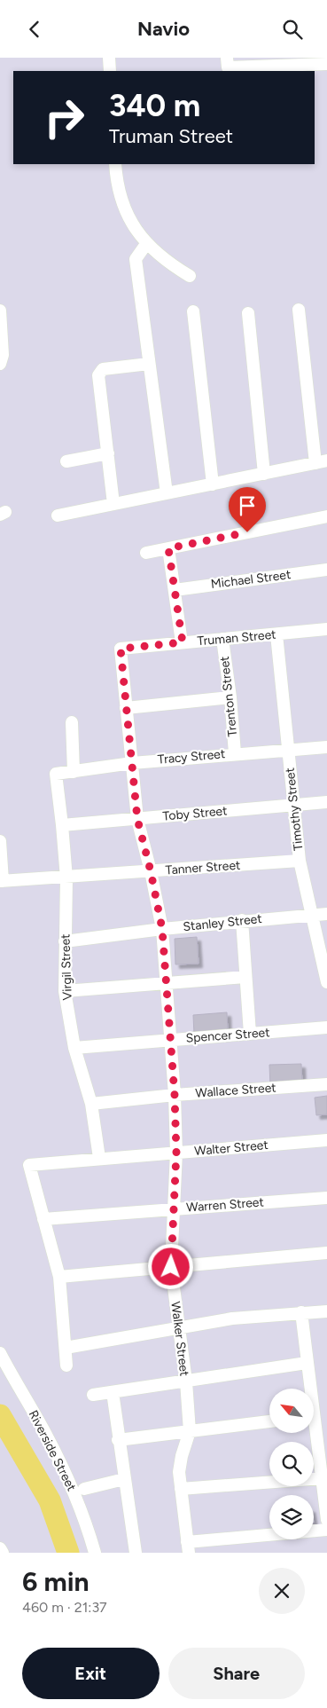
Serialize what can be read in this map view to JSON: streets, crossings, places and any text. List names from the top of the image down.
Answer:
{
  "streets": {
    "street": [
      "Michael Street",
      "Truman Street",
      "Trenton Street",
      "Tracy Street",
      "Timothy Street",
      "Toby Street",
      "Tanner Street",
      "Stanley Street",
      "Virgil Street",
      "Spencer Street",
      "Wallace Street",
      "Walter Street",
      "Warren Street",
      "Walker Street",
      "Riverside Street"
    ]
  },
  "crossings": [
    ["Truman Street", "Trenton Street"],
    ["Truman Street", "Timothy Street"],
    ["Truman Street", "Walker Street"],
    ["Trenton Street", "Tracy Street"],
    ["Tracy Street", "Timothy Street"],
    ["Tracy Street", "Virgil Street"],
    ["Tracy Street", "Walker Street"],
    ["Timothy Street", "Toby Street"],
    ["Timothy Street", "Tanner Street"],
    ["Timothy Street", "Stanley Street"],
    ["Toby Street", "Virgil Street"],
    ["Toby Street", "Walker Street"],
    ["Tanner Street", "Virgil Street"],
    ["Tanner Street", "Walker Street"],
    ["Stanley Street", "Virgil Street"],
    ["Stanley Street", "Walker Street"],
    ["Virgil Street", "Spencer Street"],
    ["Virgil Street", "Wallace Street"],
    ["Virgil Street", "Walter Street"],
    ["Spencer Street", "Walker Street"],
    ["Wallace Street", "Walker Street"],
    ["Walter Street", "Warren Street"],
    ["Walter Street", "Walker Street"],
    ["Warren Street", "Walker Street"]
  ],
  "north": "top left",
  "page": {
    "header": "Navio",
    "turn": ["340 m", "Truman Street"],
    "heading": ["6 min", "460 m · 21:37"],
    "buttons": ["Exit", "Share"]
  }
}
